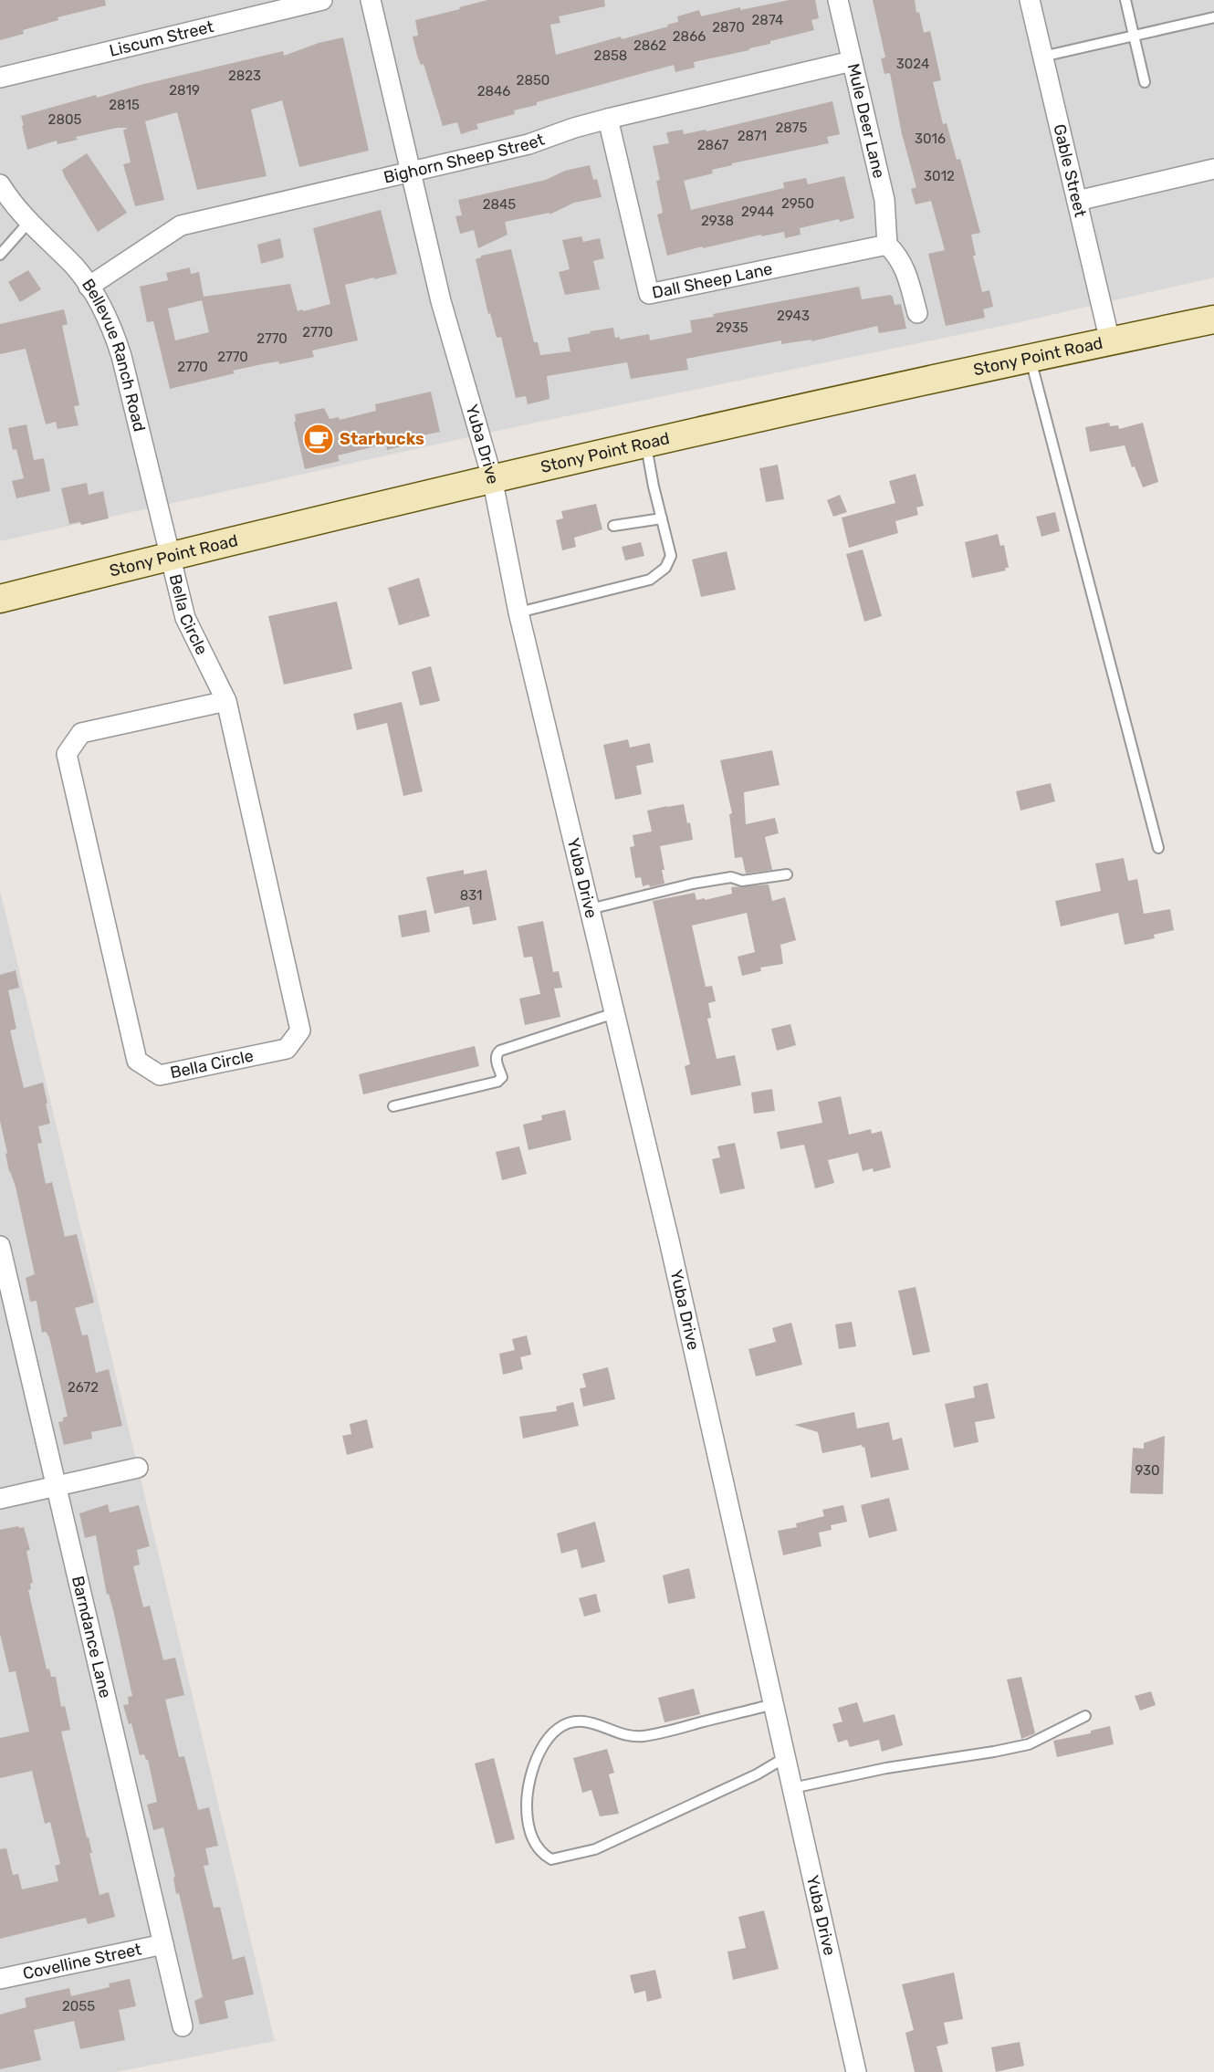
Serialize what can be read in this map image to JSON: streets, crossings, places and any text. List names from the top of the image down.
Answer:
{
  "streets": {
    "main road": ["Stony Point Road"],
    "street": [
      "Liscum Street",
      "Mule Deer Lane",
      "Bighorn Sheep Street",
      "Gable Street",
      "Dall Sheep Lane",
      "Bellevue Ranch Road",
      "Yuba Drive",
      "Bella Circle",
      "Barndance Lane",
      "Covelline Street"
    ]
  },
  "crossings": [
    ["Mule Deer Lane", "Bighorn Sheep Street"],
    ["Mule Deer Lane", "Dall Sheep Lane"],
    ["Bighorn Sheep Street", "Dall Sheep Lane"],
    ["Bighorn Sheep Street", "Bellevue Ranch Road"],
    ["Bighorn Sheep Street", "Yuba Drive"],
    ["Gable Street", "Stony Point Road"],
    ["Bellevue Ranch Road", "Stony Point Road"],
    ["Bellevue Ranch Road", "Bella Circle"],
    ["Stony Point Road", "Yuba Drive"],
    ["Stony Point Road", "Bella Circle"],
    ["Barndance Lane", "Covelline Street"]
  ],
  "places": {
    "cafe": ["Starbucks"]
  },
  "house_numbers": [
    "2874",
    "2870",
    "2866",
    "2862",
    "2858",
    "3024",
    "2823",
    "2850",
    "2819",
    "2846",
    "2815",
    "2805",
    "2875",
    "2871",
    "3016",
    "2867",
    "3012",
    "2950",
    "2845",
    "2944",
    "2938",
    "2943",
    "2935",
    "2770",
    "2770",
    "2770",
    "2770",
    "831",
    "2672",
    "930",
    "2055"
  ]
}
